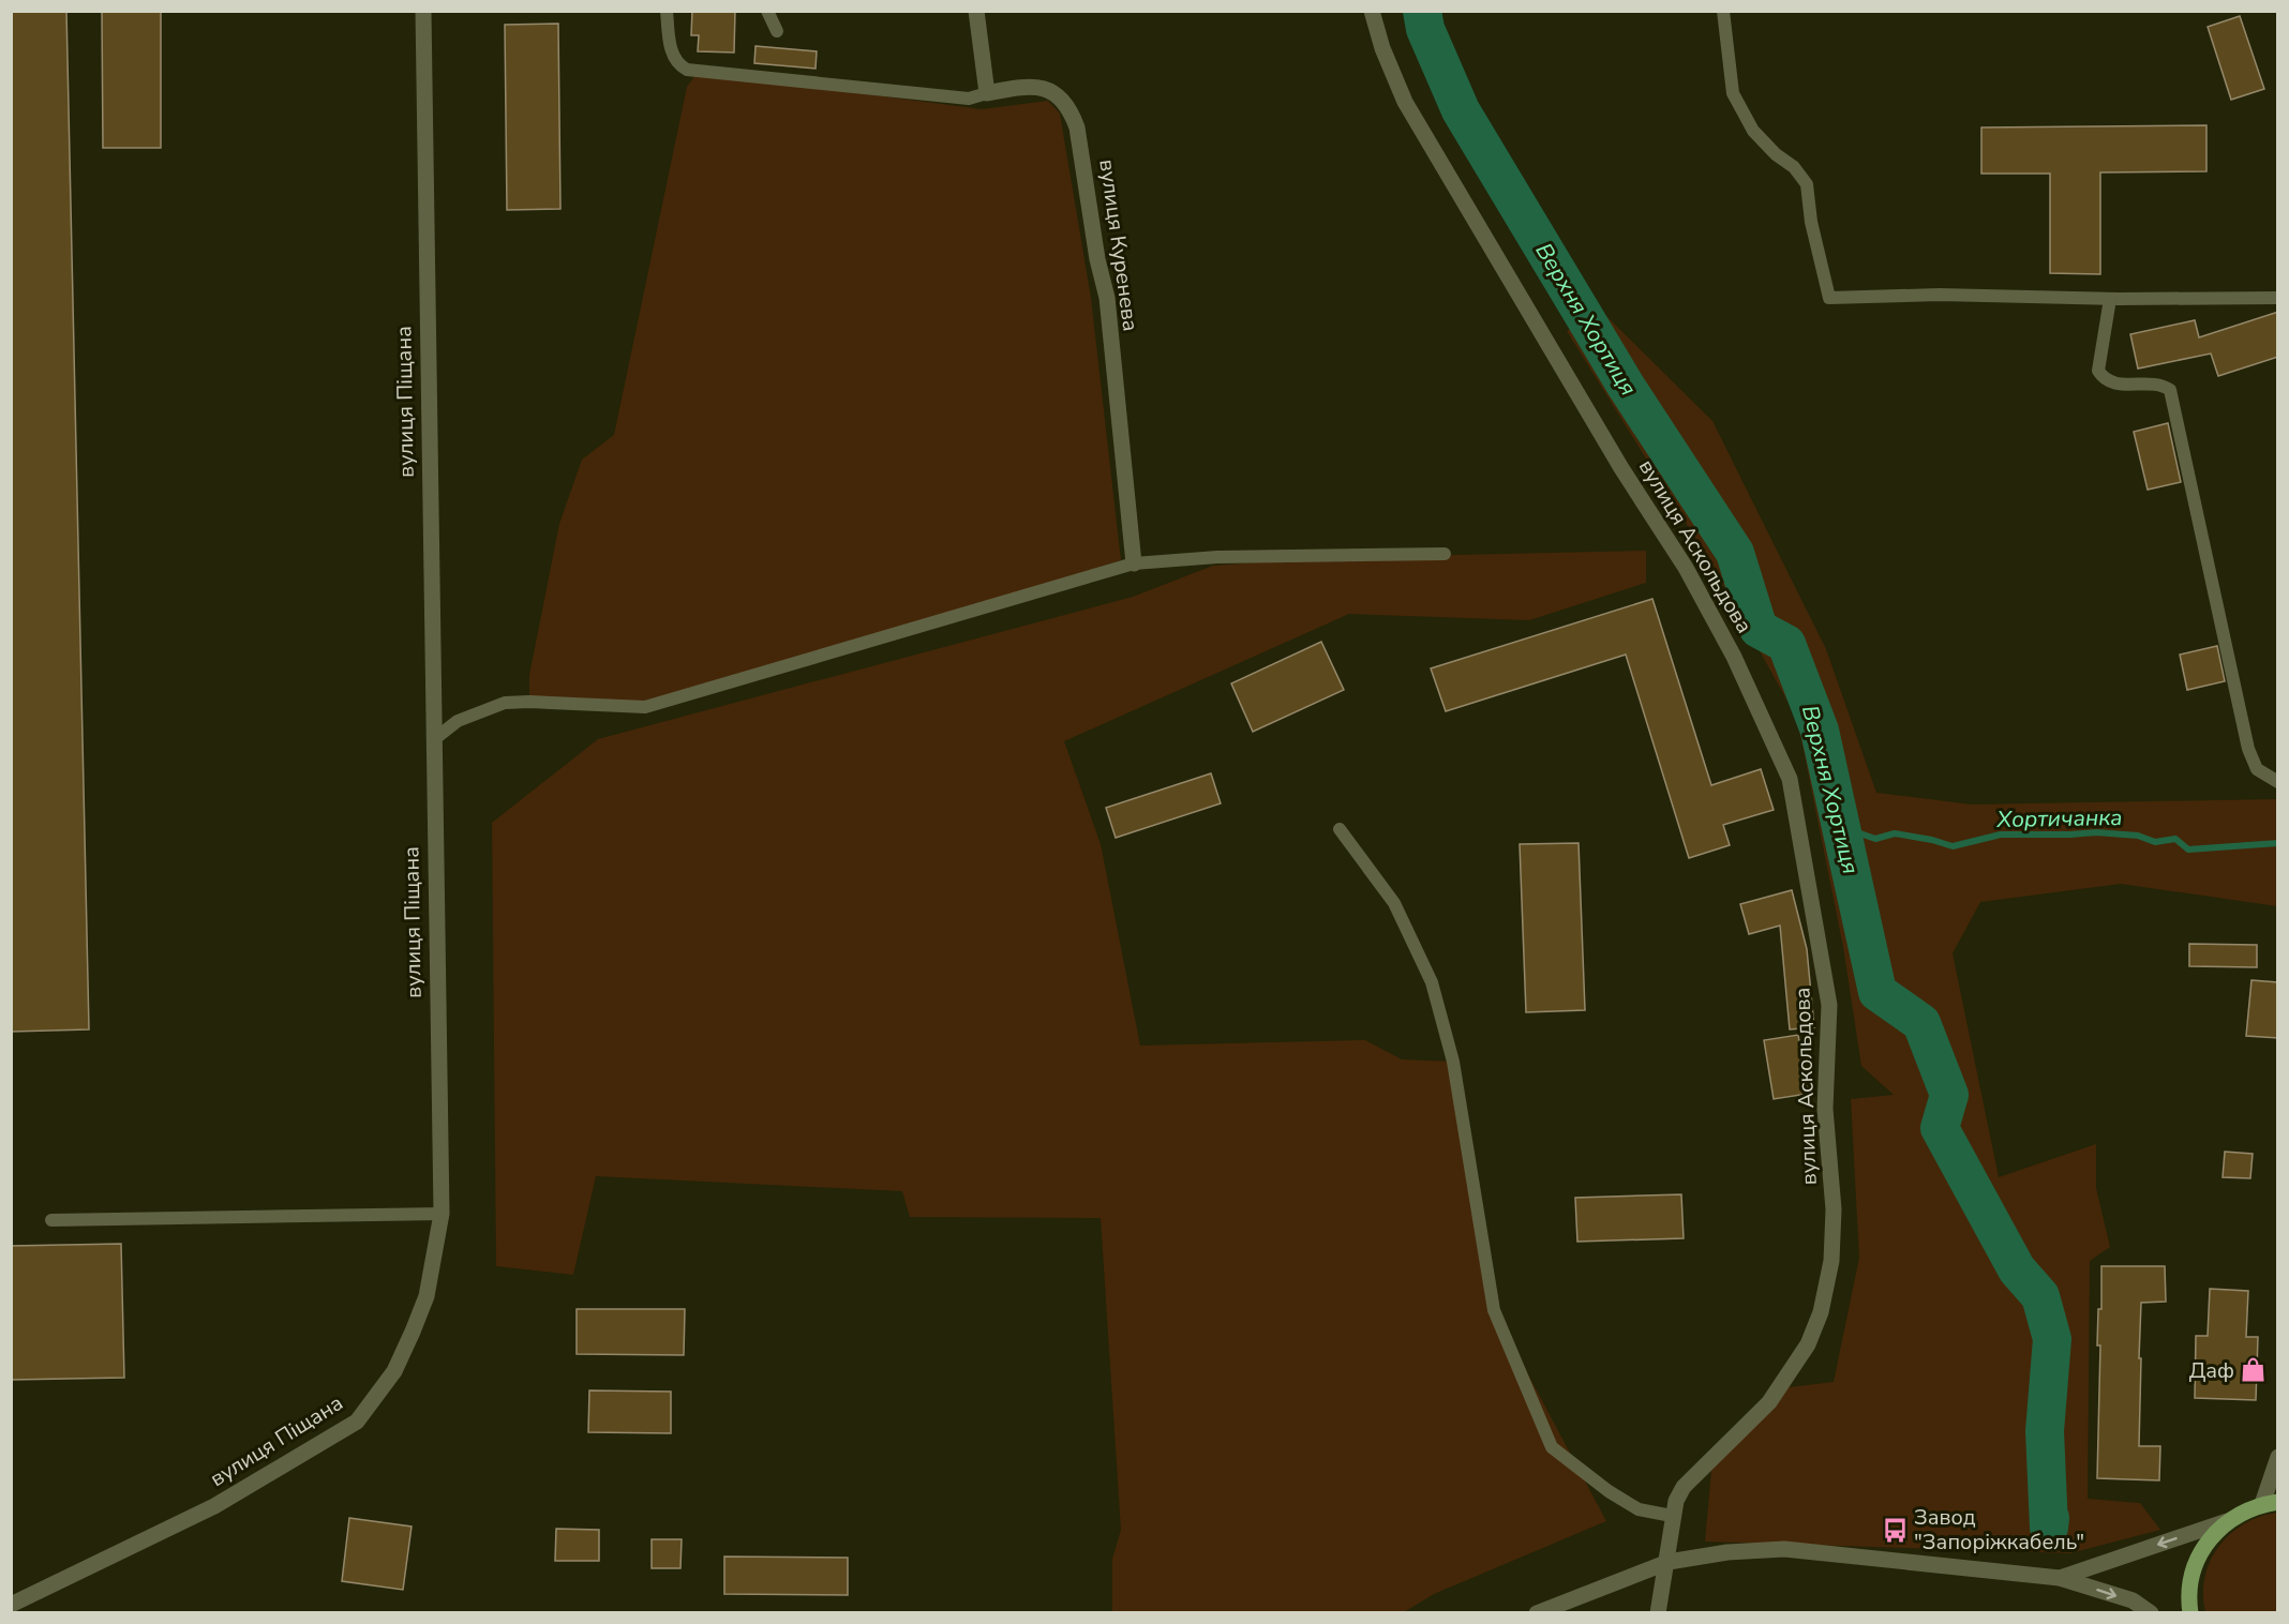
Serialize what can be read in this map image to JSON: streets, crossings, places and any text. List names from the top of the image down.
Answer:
{
  "streets": {
    "street": ["вулиця Куренева", "вулиця Піщана", "вулиця Аскольдова"]
  },
  "water": ["Верхня Хортиця", "Хортичанка"],
  "places": {
    "shop": ["Даф"],
    "bus stop": ["Завод \"Запоріжкабель\""]
  }
}
